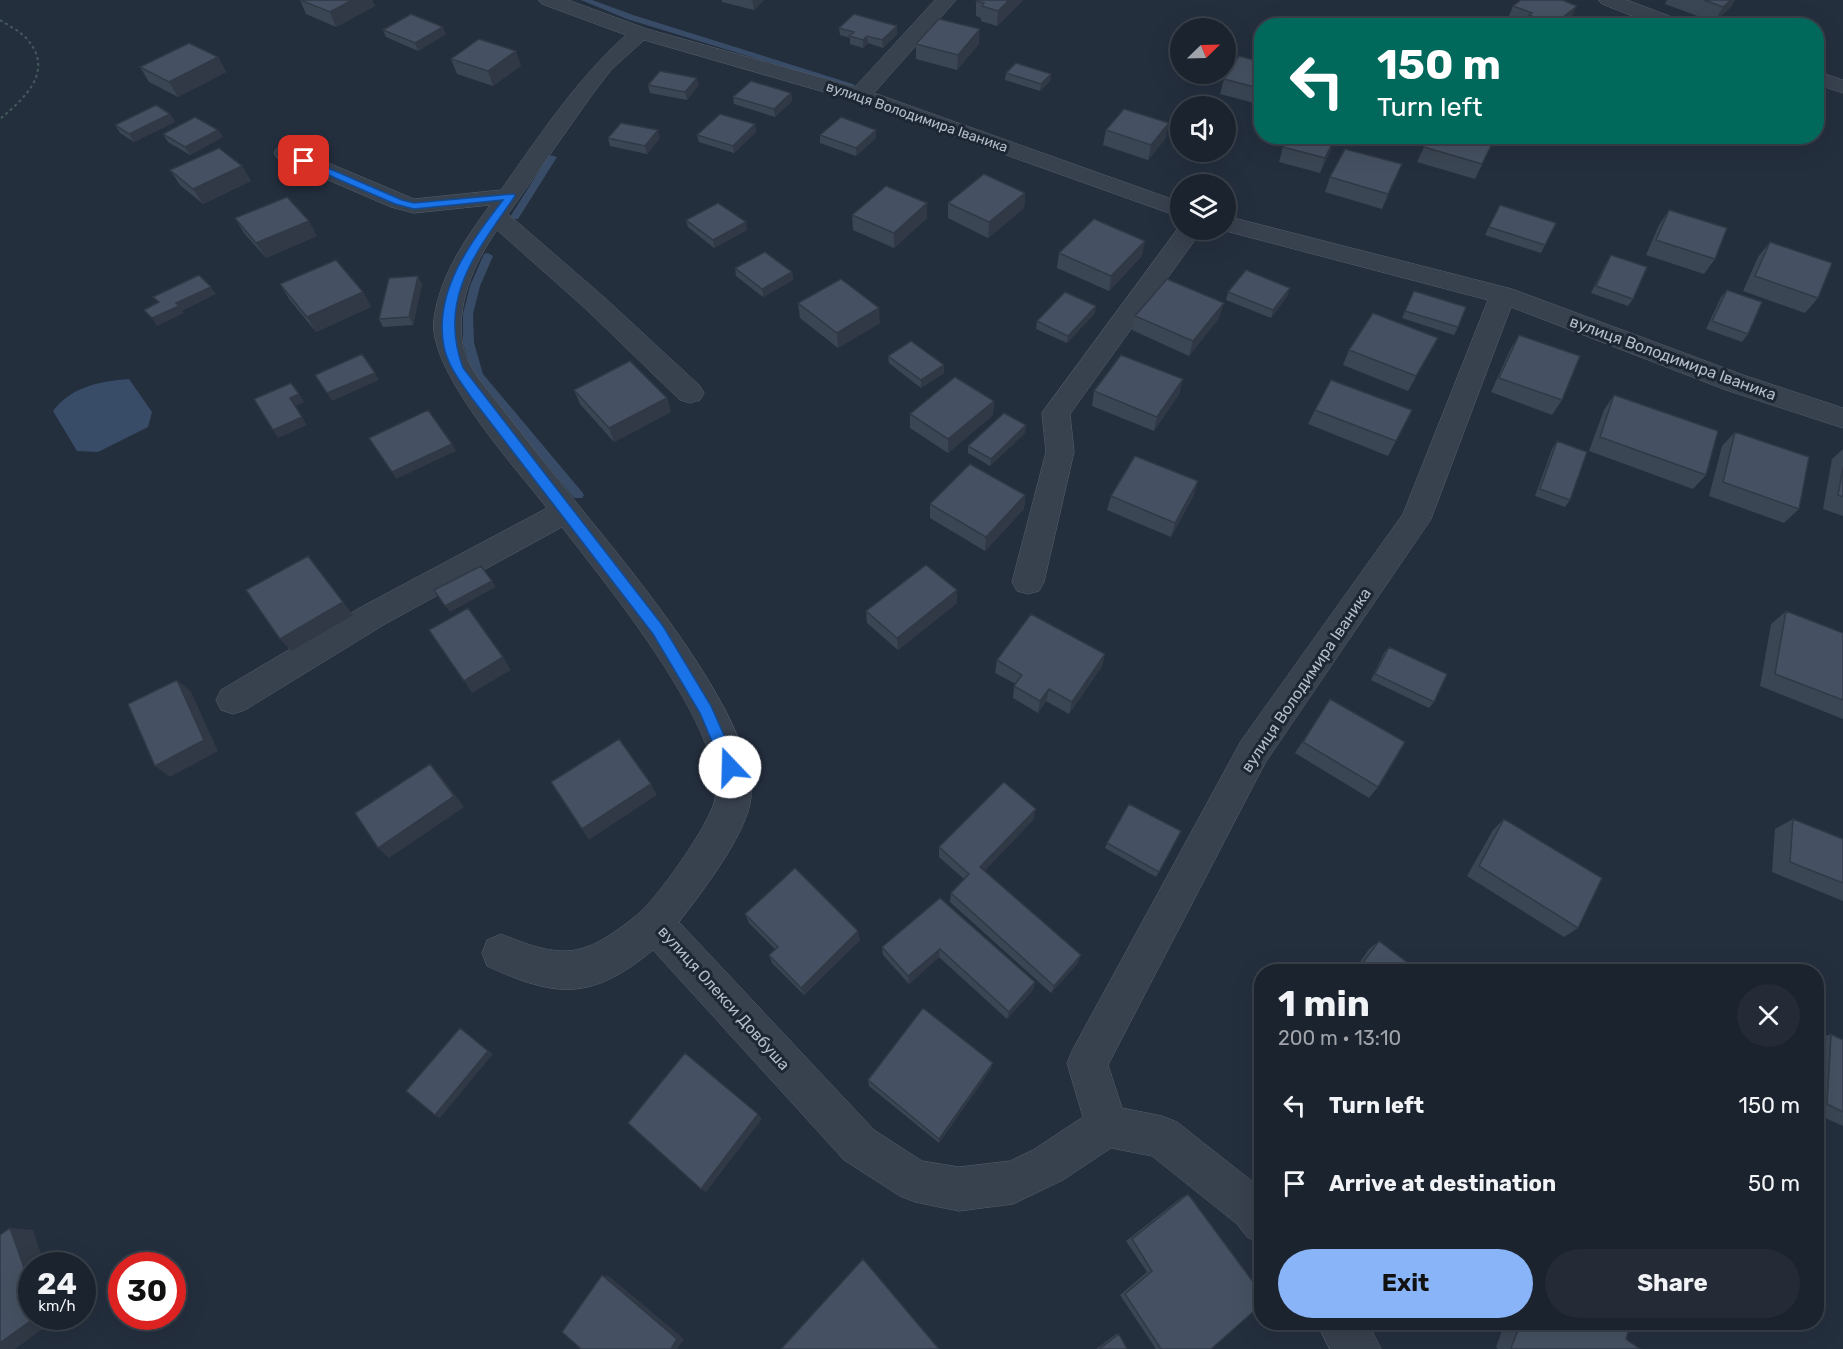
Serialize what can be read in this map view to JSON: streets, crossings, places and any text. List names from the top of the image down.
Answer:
{
  "streets": {
    "street": ["вулиця Володимира Іваника", "вулиця Олекси Довбуша"]
  },
  "crossings": [
    ["вулиця Володимира Іваника", "вулиця Олекси Довбуша"]
  ],
  "north": "top right",
  "page": {
    "turn": ["150 m", "Turn left"],
    "heading": ["1 min", "200 m · 13:10"],
    "list": [
      {
        "name": "Turn left",
        "value": "150 m"
      },
      {
        "name": "Arrive at destination",
        "value": "50 m"
      }
    ],
    "buttons": ["Exit", "Share"],
    "speed": "24 km/h",
    "limit": "30"
  }
}
